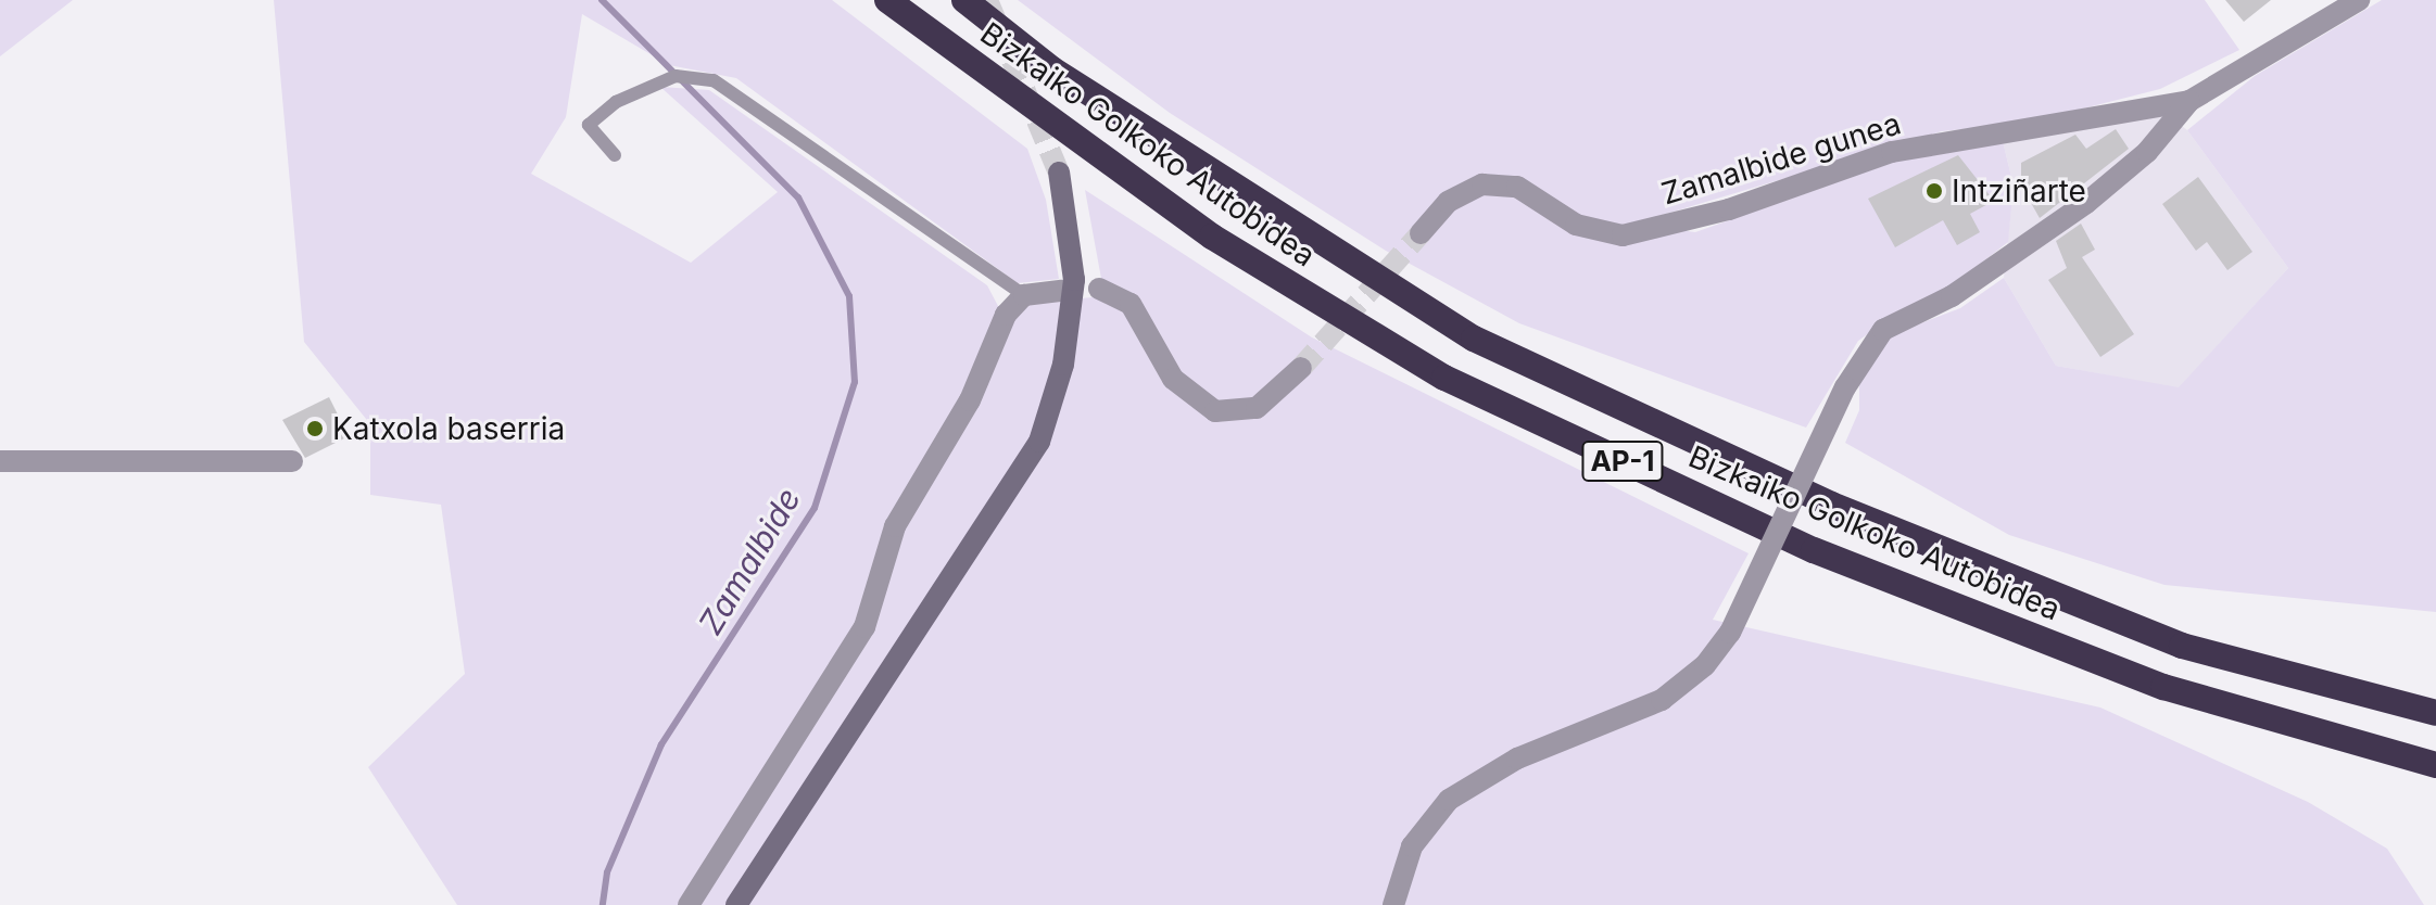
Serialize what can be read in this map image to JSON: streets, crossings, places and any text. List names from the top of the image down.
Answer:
{
  "streets": {
    "highway": ["Bizkaiko Golkoko Autobidea", "AP-1"],
    "street": ["Zamalbide gunea"]
  },
  "water": ["Zamalbide"],
  "places": ["Intziñarte", "Katxola baserria"]
}
